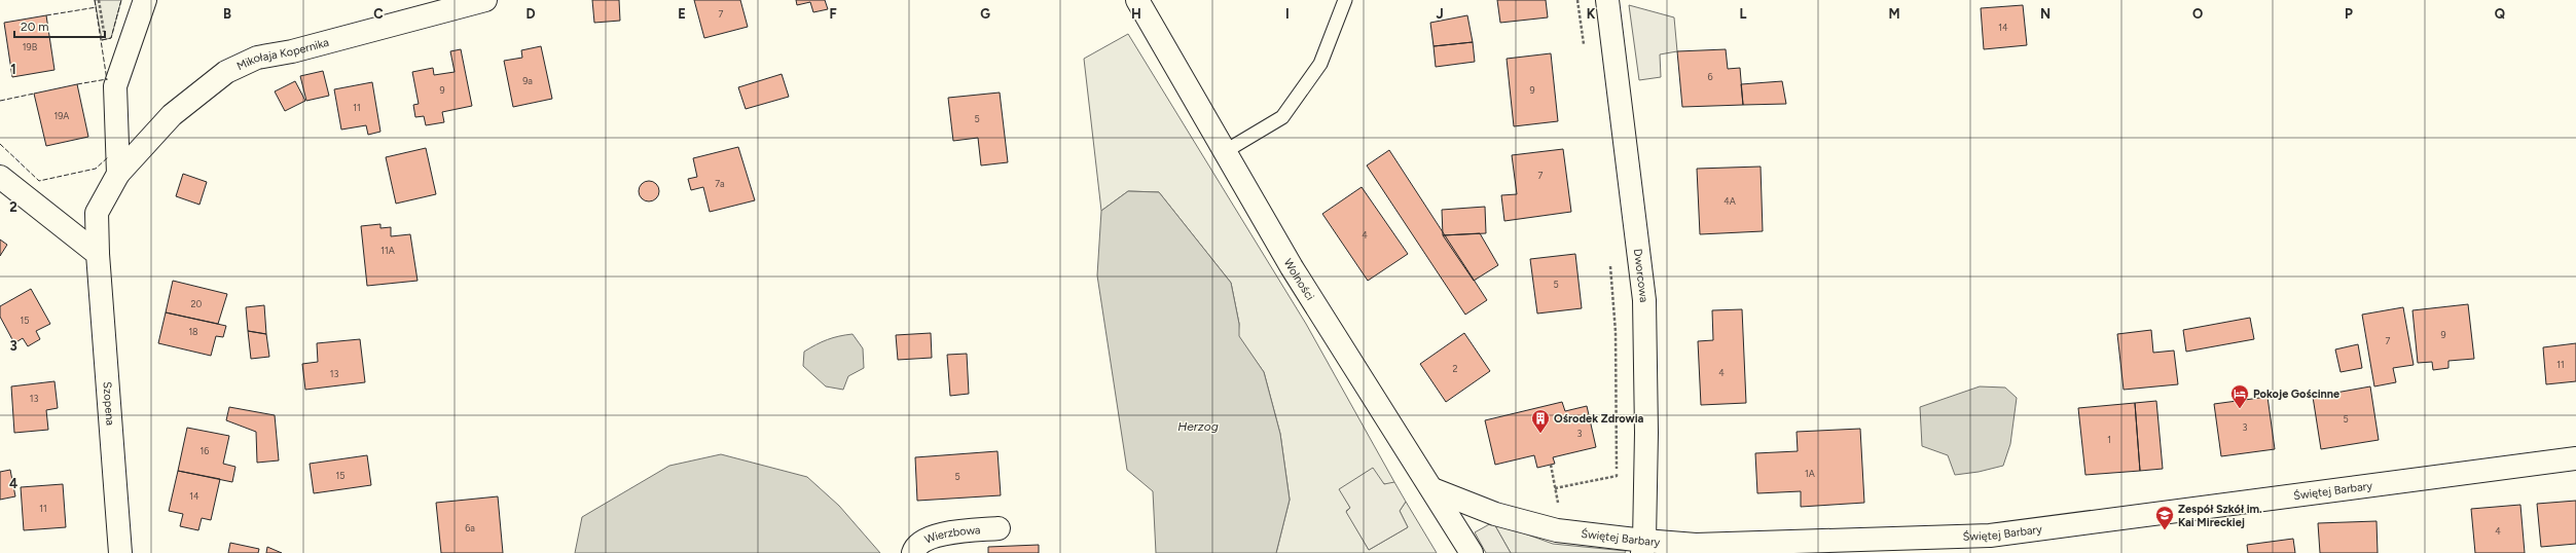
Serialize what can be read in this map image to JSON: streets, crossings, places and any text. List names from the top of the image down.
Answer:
{
  "streets": {
    "street": [
      "Mikołaja Kopernika",
      "Dworcowa",
      "Wolności",
      "Szopena",
      "Świętej Barbary",
      "Wierzbowa"
    ]
  },
  "crossings": [
    ["Mikołaja Kopernika", "Szopena"],
    ["Dworcowa", "Świętej Barbary"],
    ["Wolności", "Świętej Barbary"]
  ],
  "water": ["Herzog"],
  "places": {
    "hotel": ["Pokoje Gościnne"],
    "building": ["Ośrodek Zdrowia"],
    "school or university": ["Zespół Szkół im. Kai Mireckiej"]
  },
  "house_numbers": [
    "7",
    "14",
    "19B",
    "6",
    "9a",
    "9",
    "9",
    "11",
    "19A",
    "5",
    "7",
    "7a",
    "4A",
    "4",
    "11A",
    "5",
    "20",
    "15",
    "18",
    "9",
    "7",
    "11",
    "2",
    "4",
    "13",
    "13",
    "5",
    "3",
    "3",
    "1",
    "16",
    "1A",
    "15",
    "5",
    "14",
    "11",
    "6a",
    "4"
  ],
  "scale_bar": "20 m",
  "grid": {
    "columns": [
      "B",
      "C",
      "D",
      "E",
      "F",
      "G",
      "H",
      "I",
      "J",
      "K",
      "L",
      "M",
      "N",
      "O",
      "P",
      "Q"
    ],
    "rows": [
      "1",
      "2",
      "3",
      "4"
    ]
  }
}
